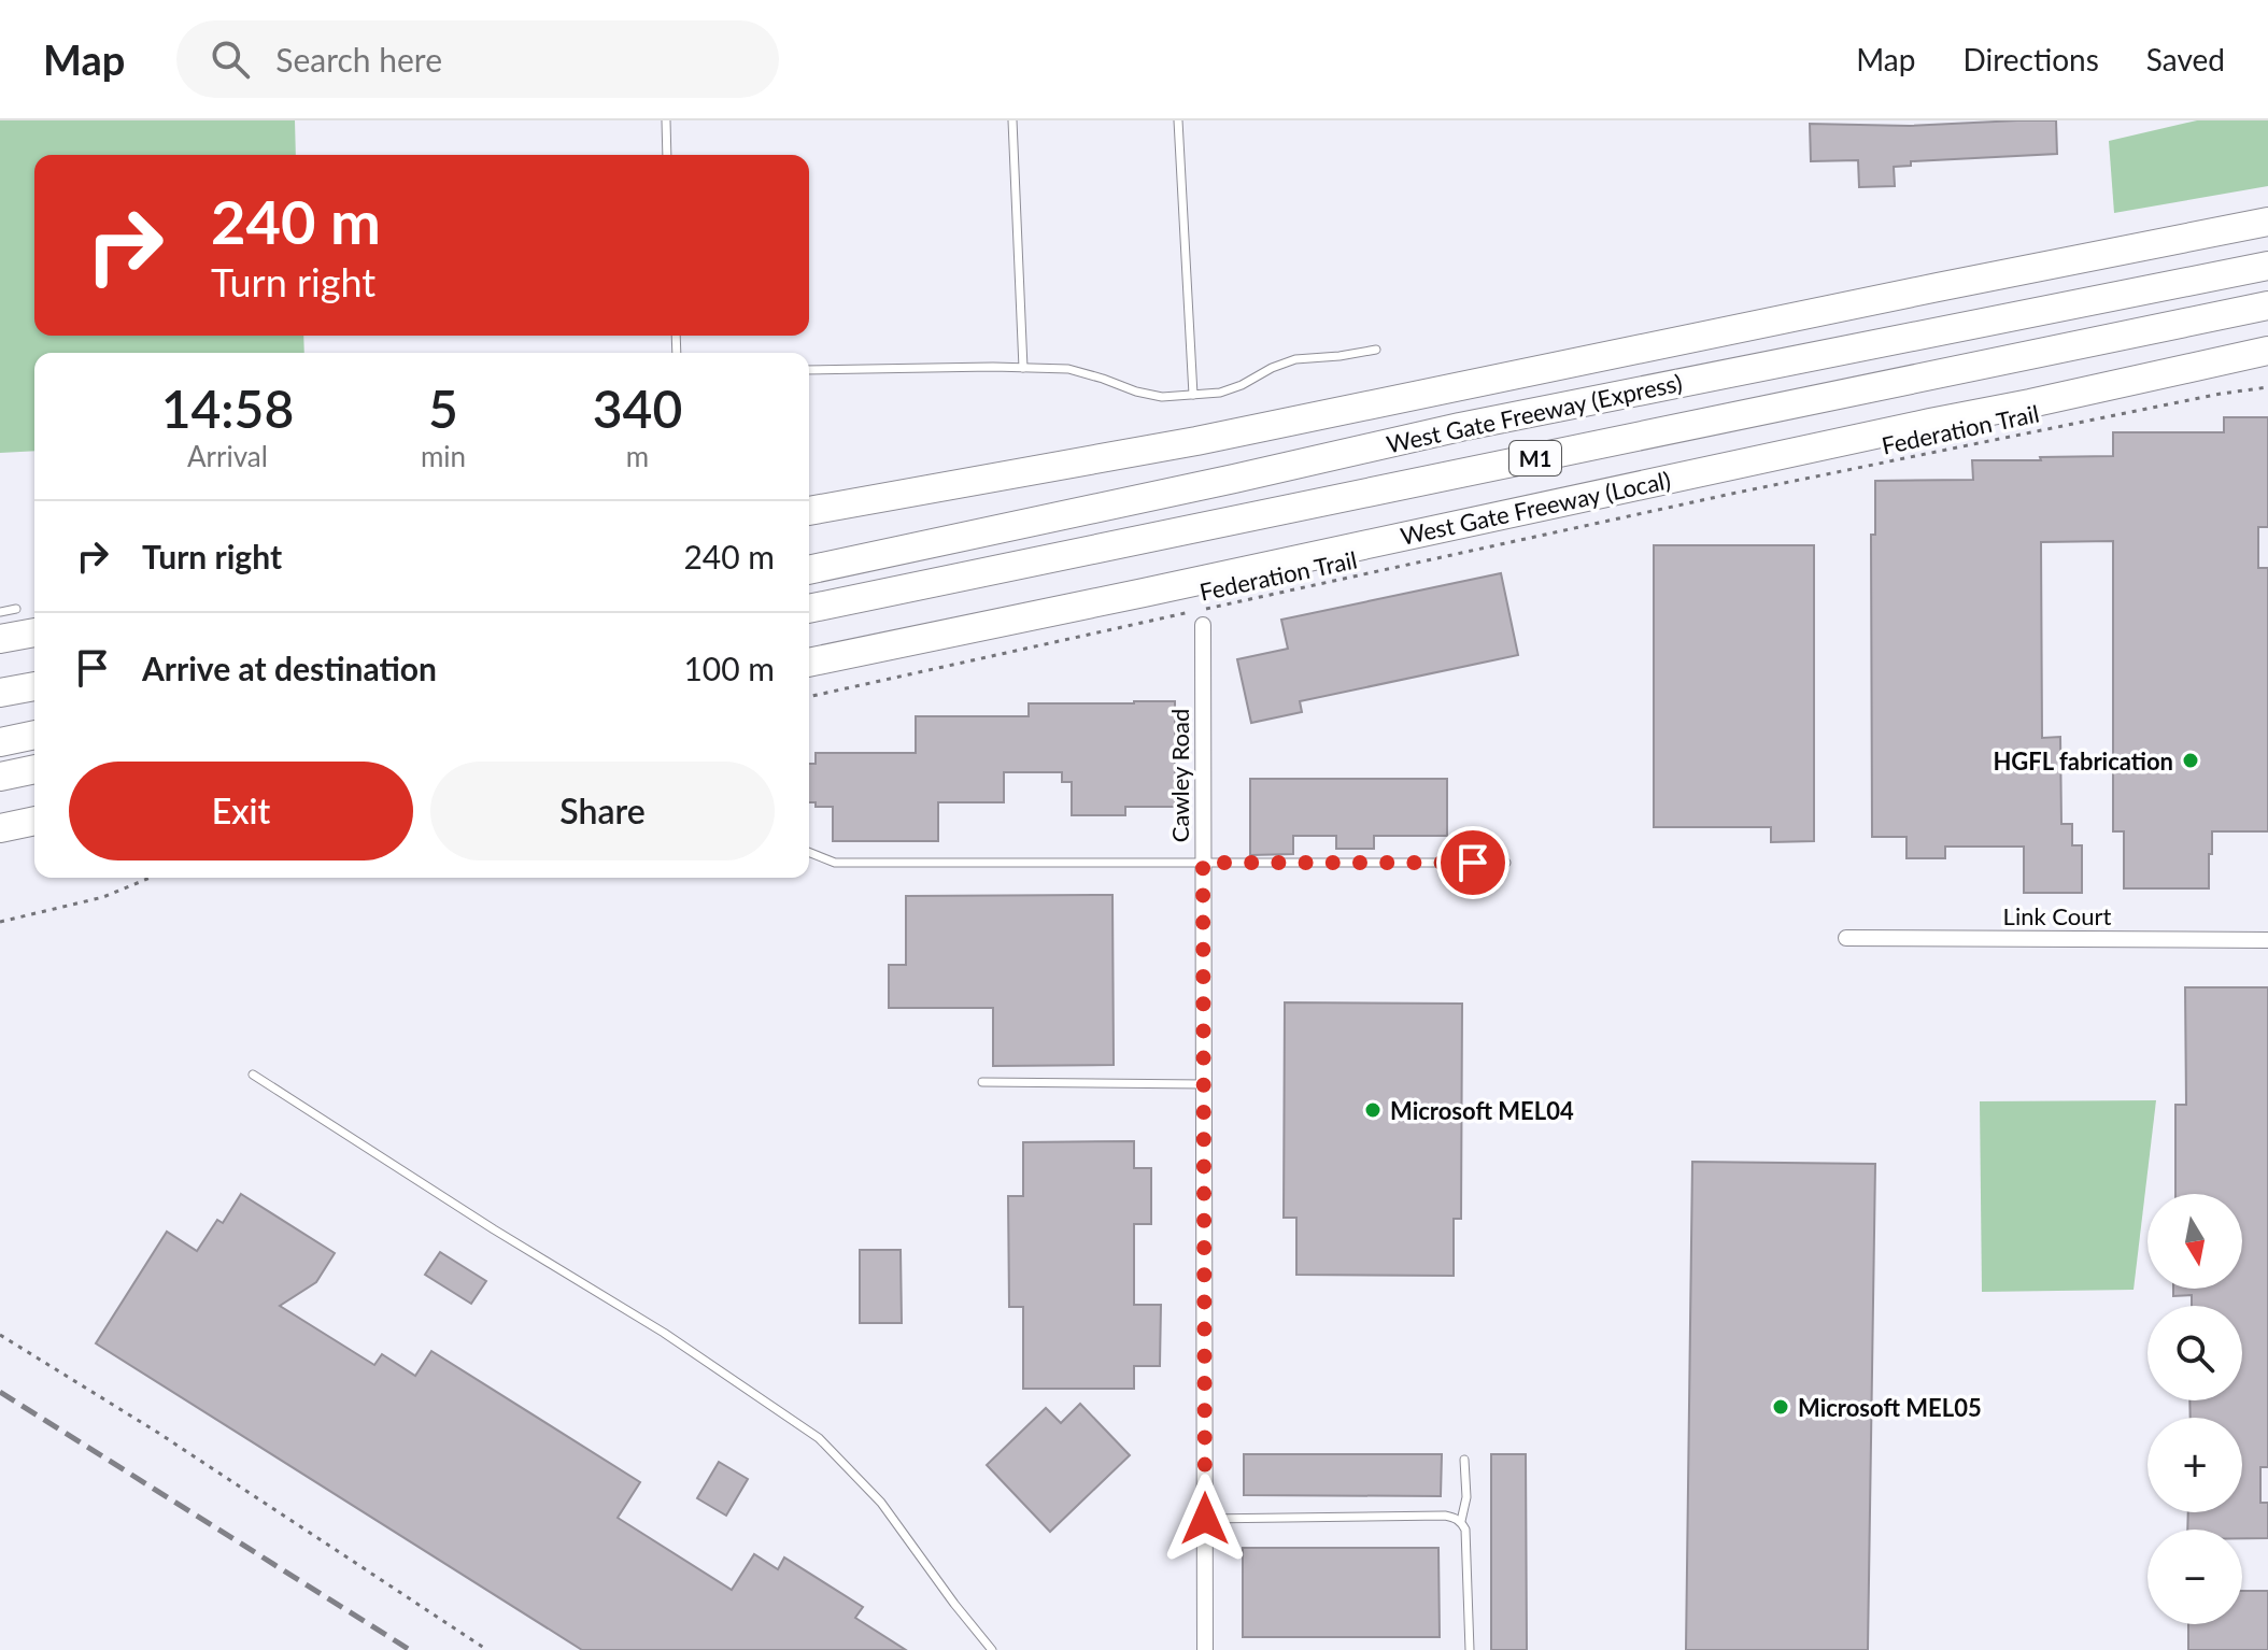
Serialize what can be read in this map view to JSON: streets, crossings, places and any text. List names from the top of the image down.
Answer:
{
  "streets": {
    "highway": ["West Gate Freeway (Express)", "M1", "West Gate Freeway (Local)"],
    "street": ["Cawley Road", "Link Court"],
    "path": ["Federation Trail"]
  },
  "places": ["HGFL fabrication", "Microsoft MEL04", "Microsoft MEL05"],
  "north": "bottom",
  "page": {
    "header": "Map",
    "search": "Search here",
    "nav": ["Map", "Directions", "Saved"],
    "turn": ["240 m", "Turn right"],
    "eta": [
      "14:58",
      "Arrival",
      "5",
      "min",
      "340",
      "m"
    ],
    "list": [
      {
        "name": "Turn right",
        "value": "240 m"
      },
      {
        "name": "Arrive at destination",
        "value": "100 m"
      }
    ],
    "buttons": ["Exit", "Share"],
    "map_buttons": ["+", "−"]
  }
}
